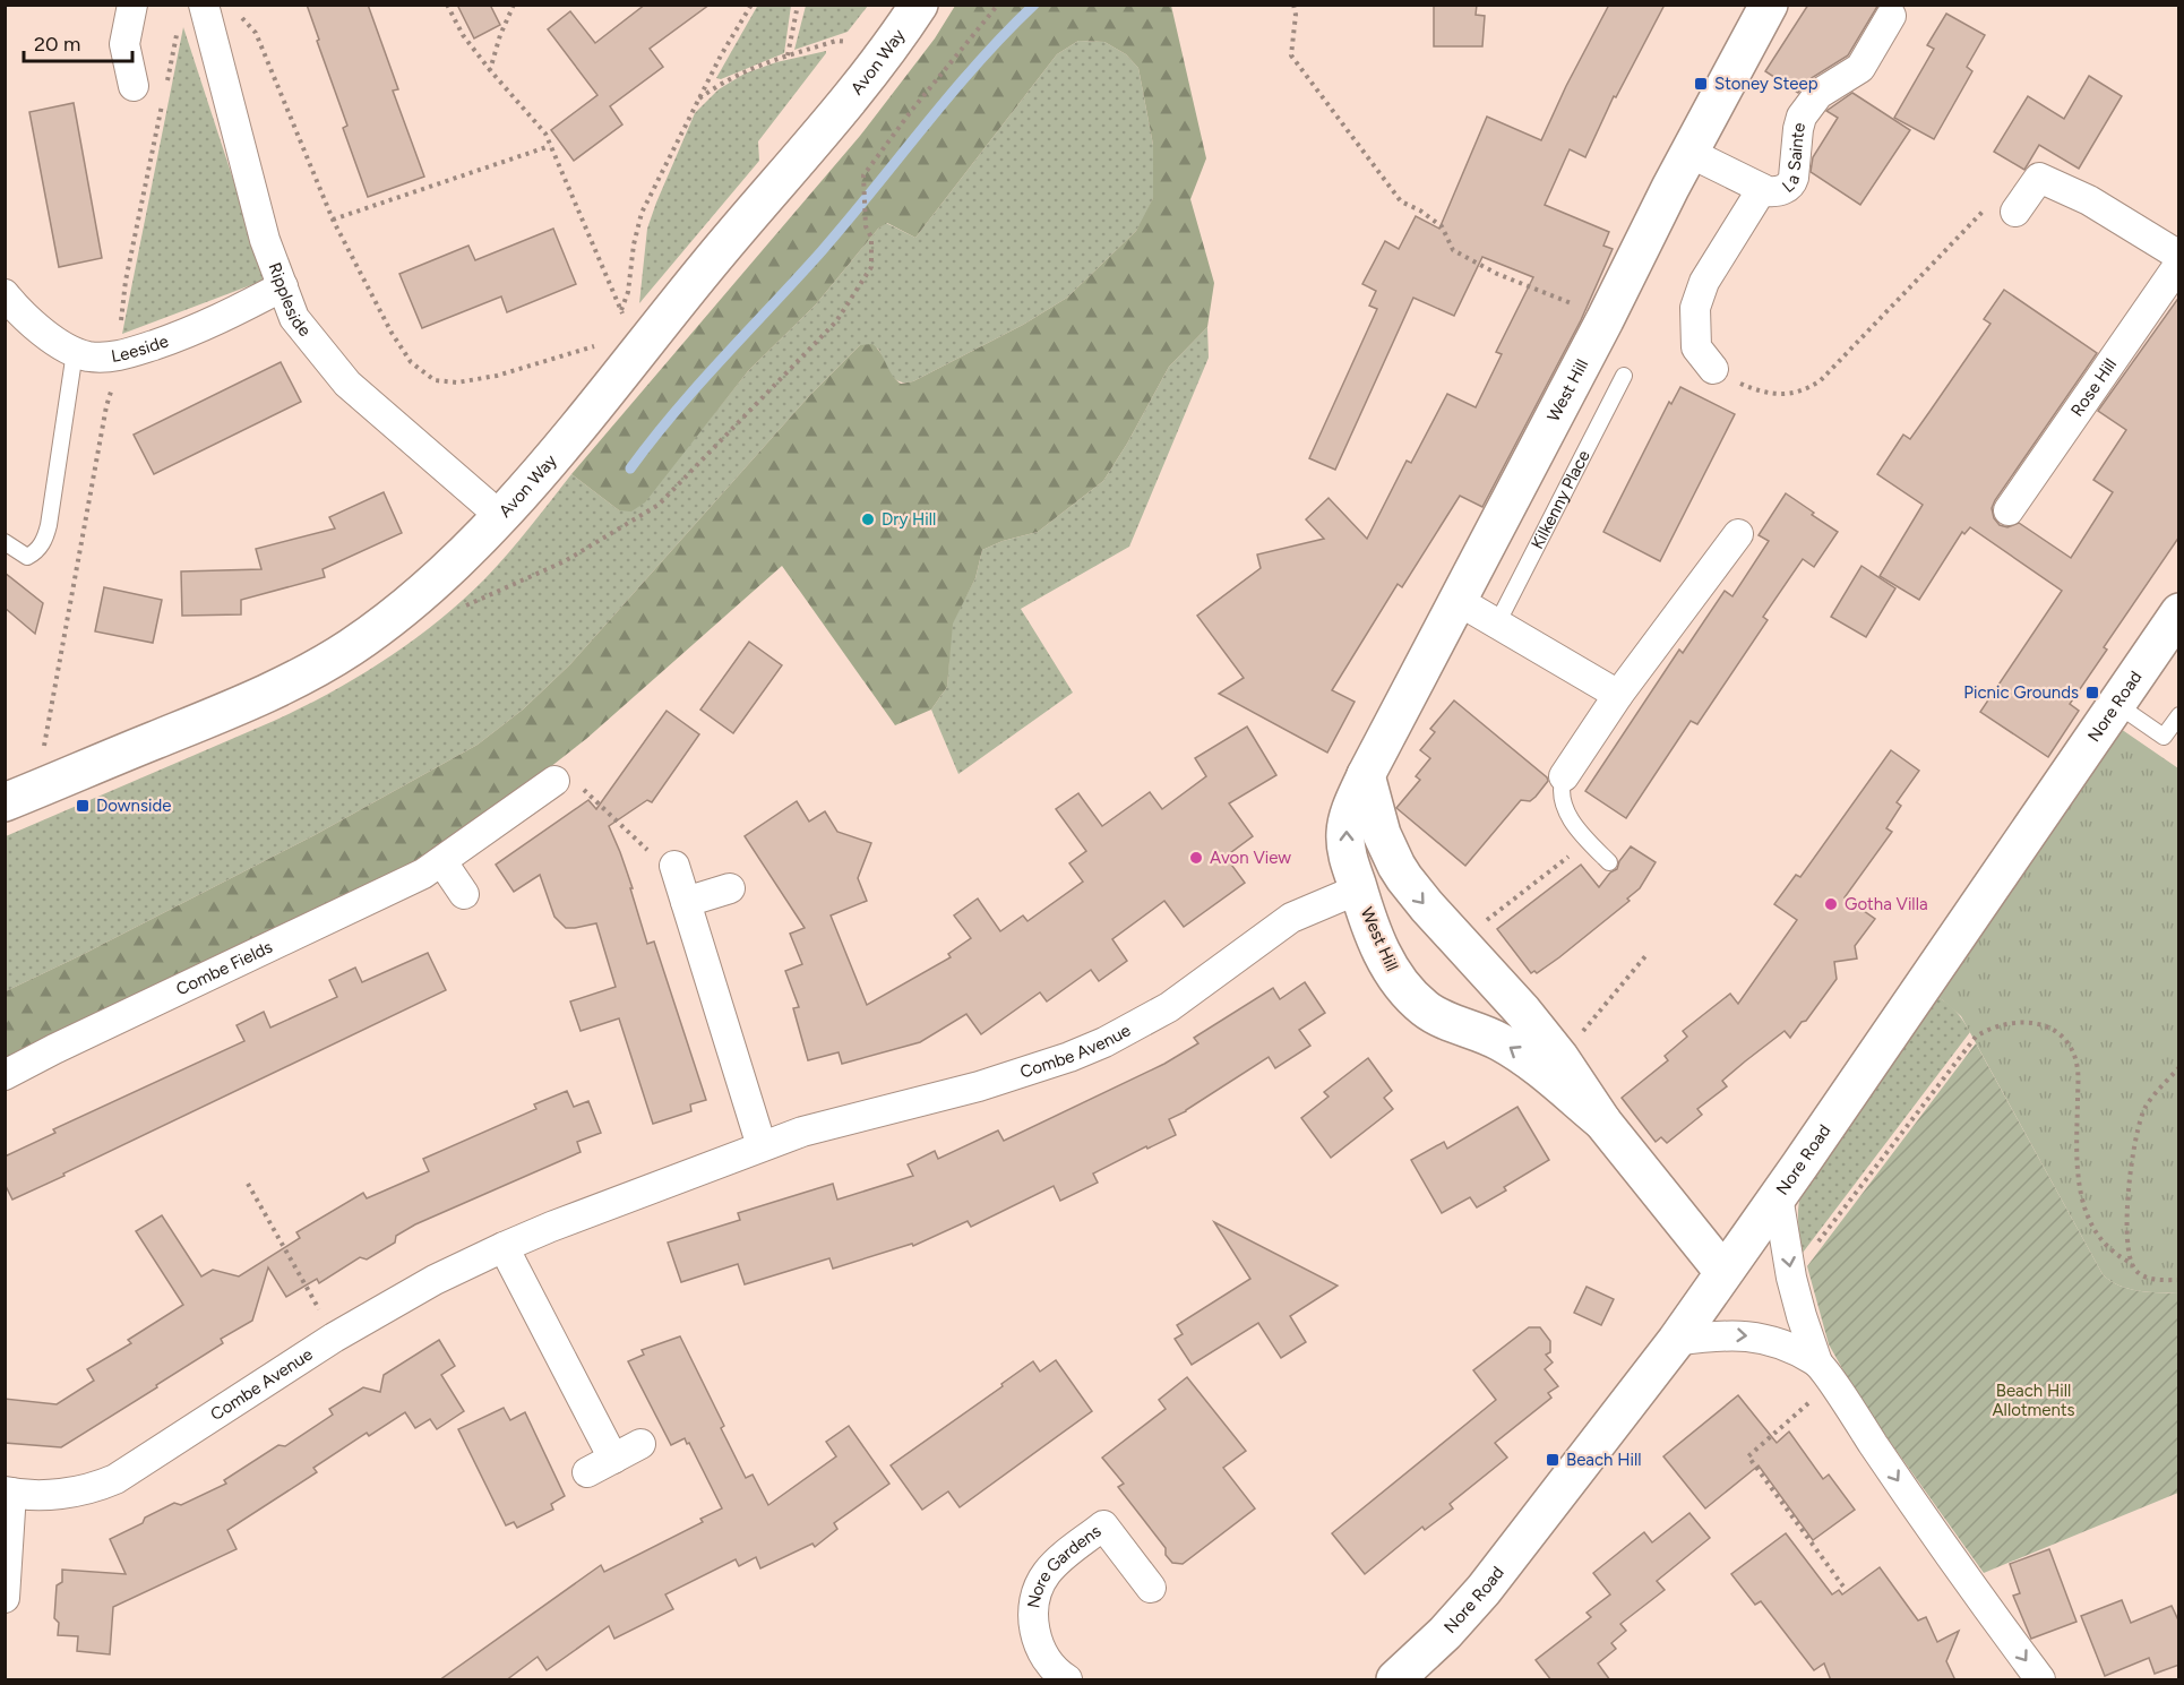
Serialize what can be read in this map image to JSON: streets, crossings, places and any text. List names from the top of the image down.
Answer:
{
  "streets": {
    "street": [
      "Avon Way",
      "La Sainte",
      "Rippleside",
      "Leeside",
      "Rose Hill",
      "West Hill",
      "Nore Road",
      "Combe Fields",
      "Combe Avenue",
      "Nore Gardens"
    ],
    "lane": ["Kilkenny Place"]
  },
  "crossings": [
    ["Avon Way", "Rippleside"],
    ["La Sainte", "West Hill"],
    ["Rippleside", "Leeside"],
    ["West Hill", "Nore Road"],
    ["West Hill", "Combe Avenue"]
  ],
  "parks": ["Beach Hill Allotments"],
  "places": {
    "transit": [
      "Stoney Steep",
      "Picnic Grounds",
      "Downside",
      "Beach Hill"
    ],
    "other": ["Dry Hill", "Avon View", "Gotha Villa"]
  },
  "scale_bar": "20 m"
}
